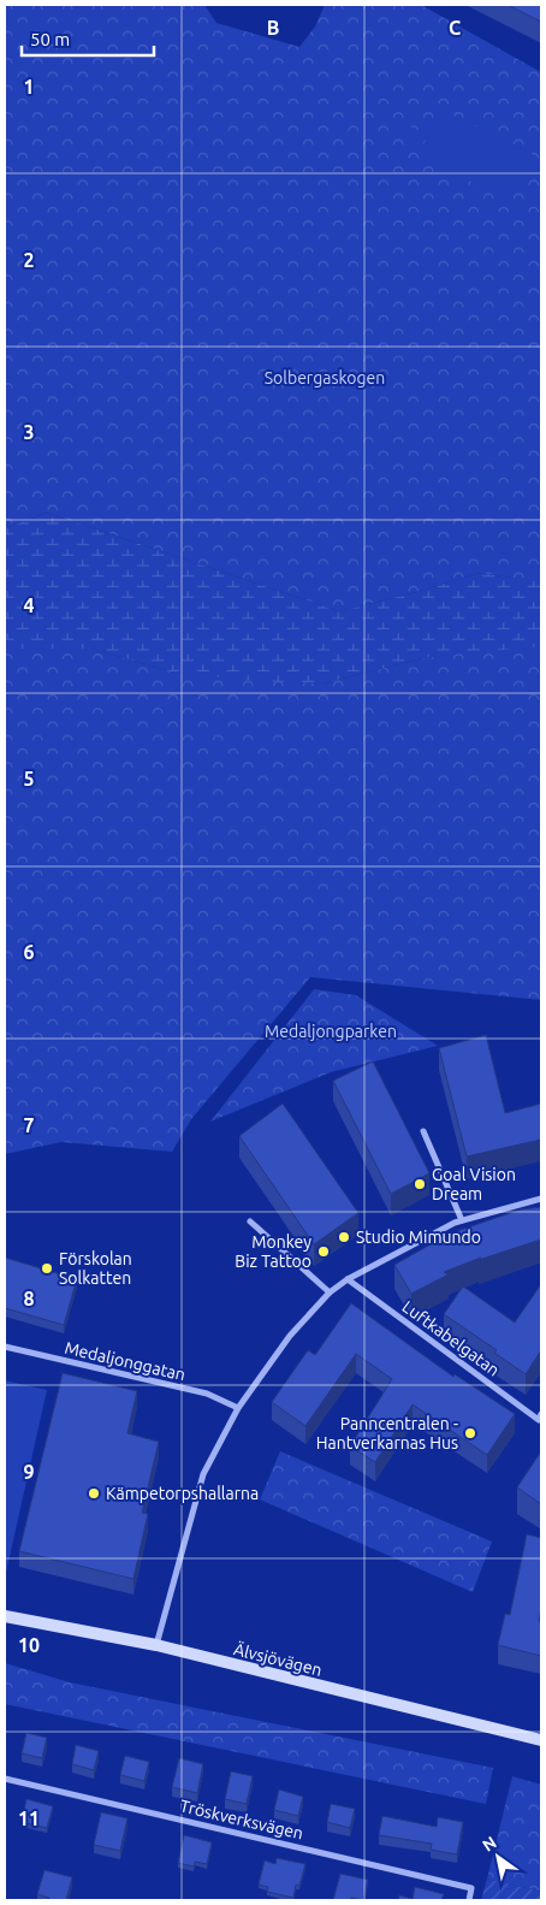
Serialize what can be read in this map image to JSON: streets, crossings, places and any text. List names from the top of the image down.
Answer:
{
  "streets": {
    "main road": ["Älvsjövägen"],
    "street": ["Luftkabelgatan", "Medaljonggatan", "Tröskverksvägen"]
  },
  "parks": ["Solbergaskogen", "Medaljongparken"],
  "places": [
    "Goal Vision Dream",
    "Studio Mimundo",
    "Monkey Biz Tattoo",
    "Förskolan Solkatten",
    "Panncentralen - Hantverkarnas Hus",
    "Kämpetorpshallarna"
  ],
  "scale_bar": "50 m",
  "north": "top left",
  "grid": {
    "columns": ["B", "C"],
    "rows": [
      "1",
      "2",
      "3",
      "4",
      "5",
      "6",
      "7",
      "8",
      "9",
      "10",
      "11"
    ]
  }
}
